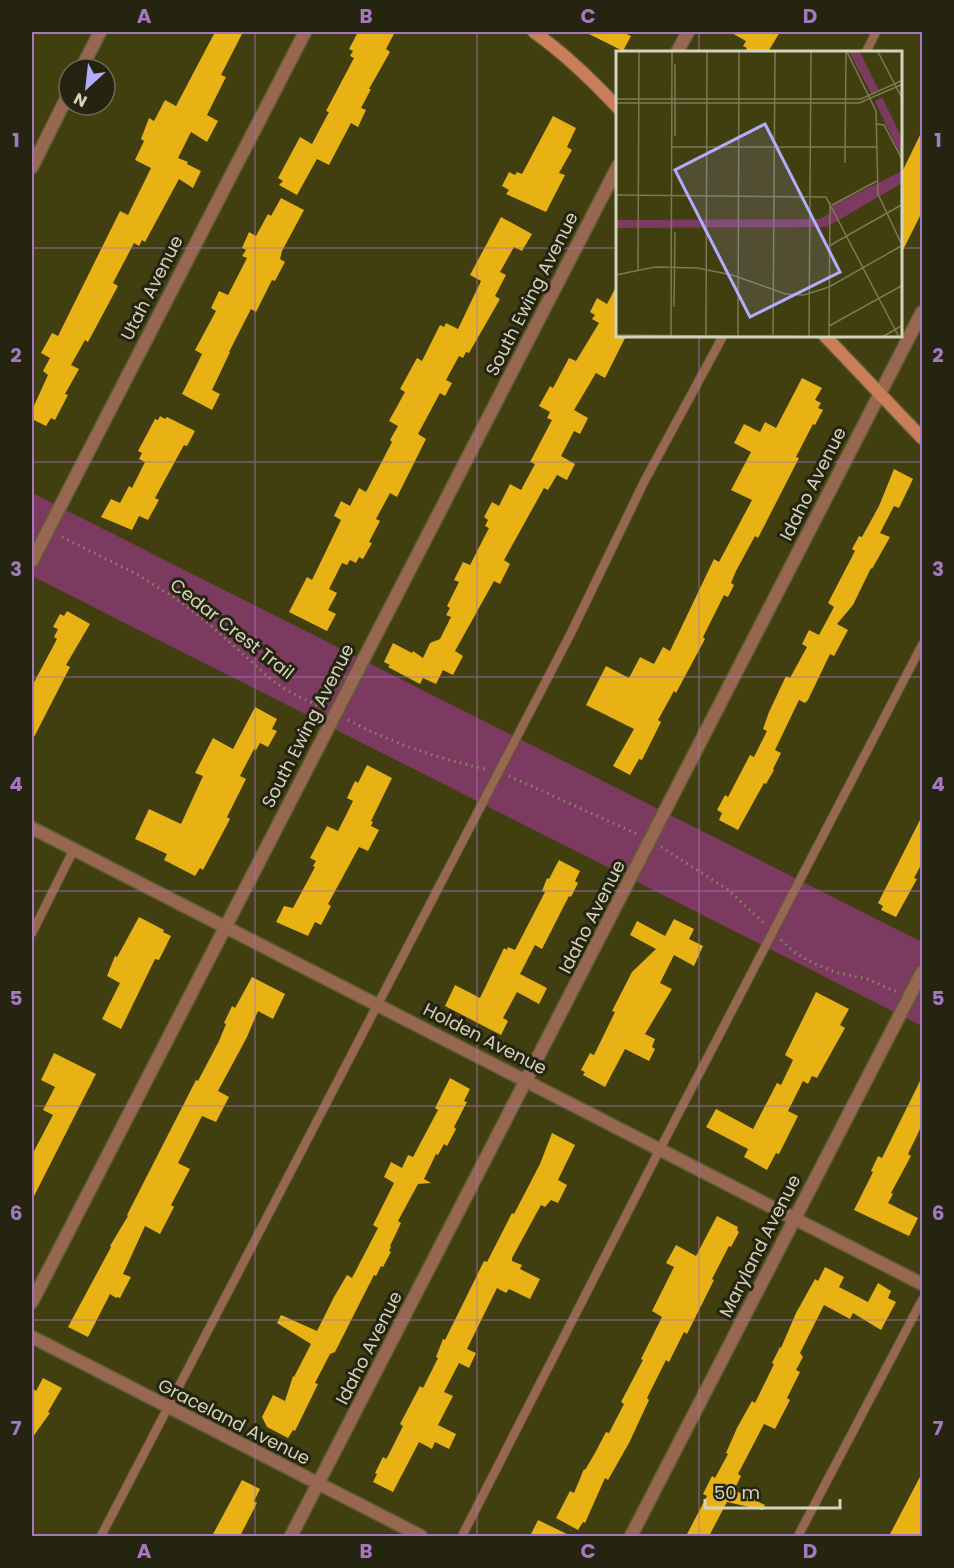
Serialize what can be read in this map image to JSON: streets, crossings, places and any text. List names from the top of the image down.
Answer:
{
  "streets": {
    "street": [
      "Utah Avenue",
      "South Ewing Avenue",
      "Idaho Avenue",
      "Holden Avenue",
      "Maryland Avenue",
      "Graceland Avenue"
    ],
    "path": ["Cedar Crest Trail"]
  },
  "crossings": [
    ["South Ewing Avenue", "Holden Avenue"],
    ["Idaho Avenue", "Holden Avenue"],
    ["Idaho Avenue", "Graceland Avenue"],
    ["Holden Avenue", "Maryland Avenue"]
  ],
  "scale_bar": "50 m",
  "north": "bottom left",
  "grid": {
    "columns": [
      "A",
      "B",
      "C",
      "D"
    ],
    "rows": [
      "1",
      "2",
      "3",
      "4",
      "5",
      "6",
      "7"
    ]
  }
}
